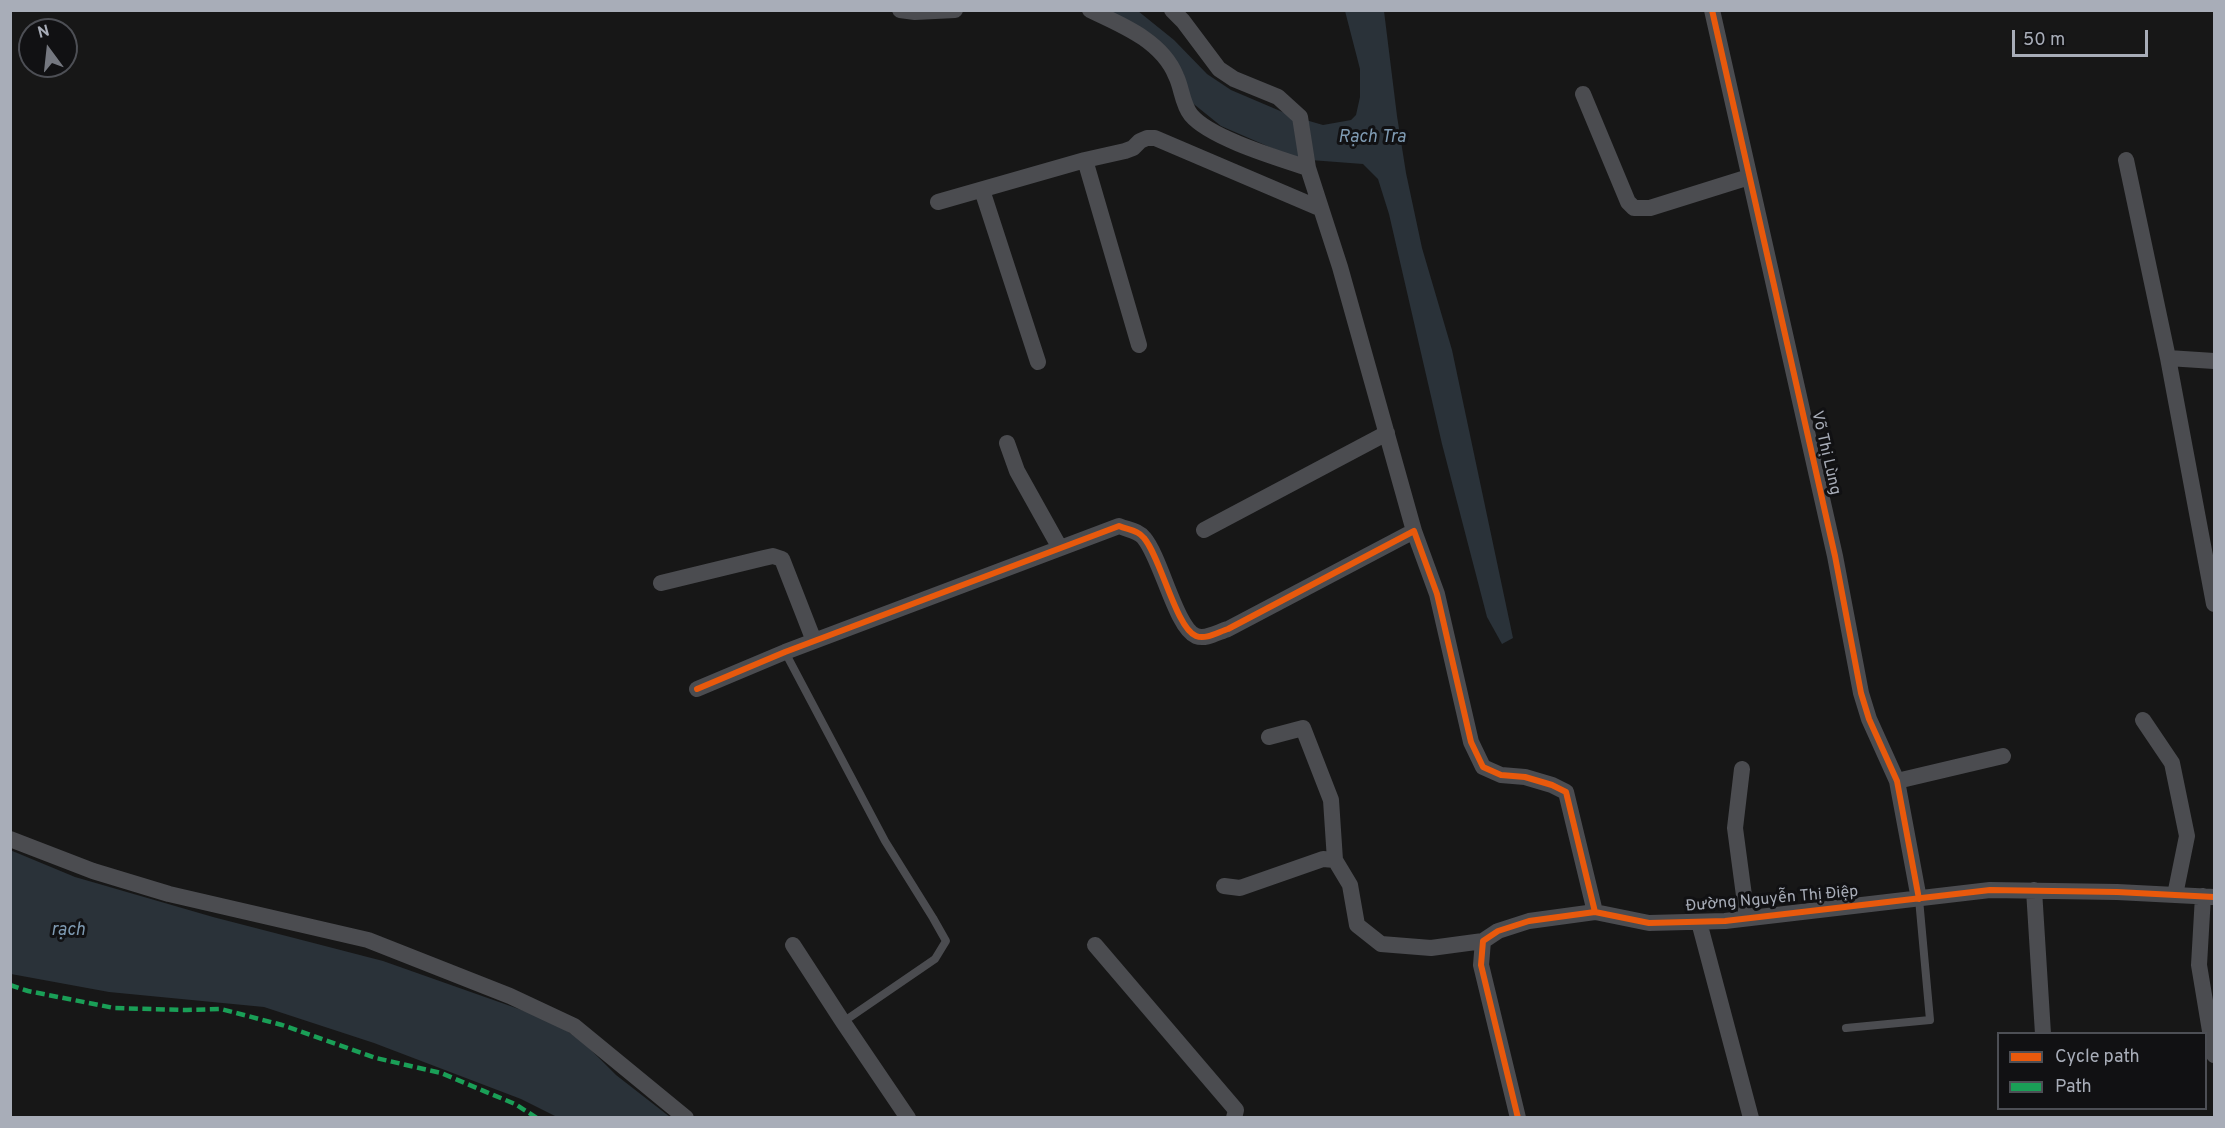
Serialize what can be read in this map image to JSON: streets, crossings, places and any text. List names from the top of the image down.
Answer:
{
  "streets": {
    "street": ["Võ Thị Lùng", "Đường Nguyễn Thị Điệp"]
  },
  "crossings": [
    ["Võ Thị Lùng", "Đường Nguyễn Thị Điệp"]
  ],
  "water": ["Rạch Tra", "rạch"],
  "legend": ["Cycle path", "Path"],
  "scale_bar": "50 m",
  "north": "top"
}
